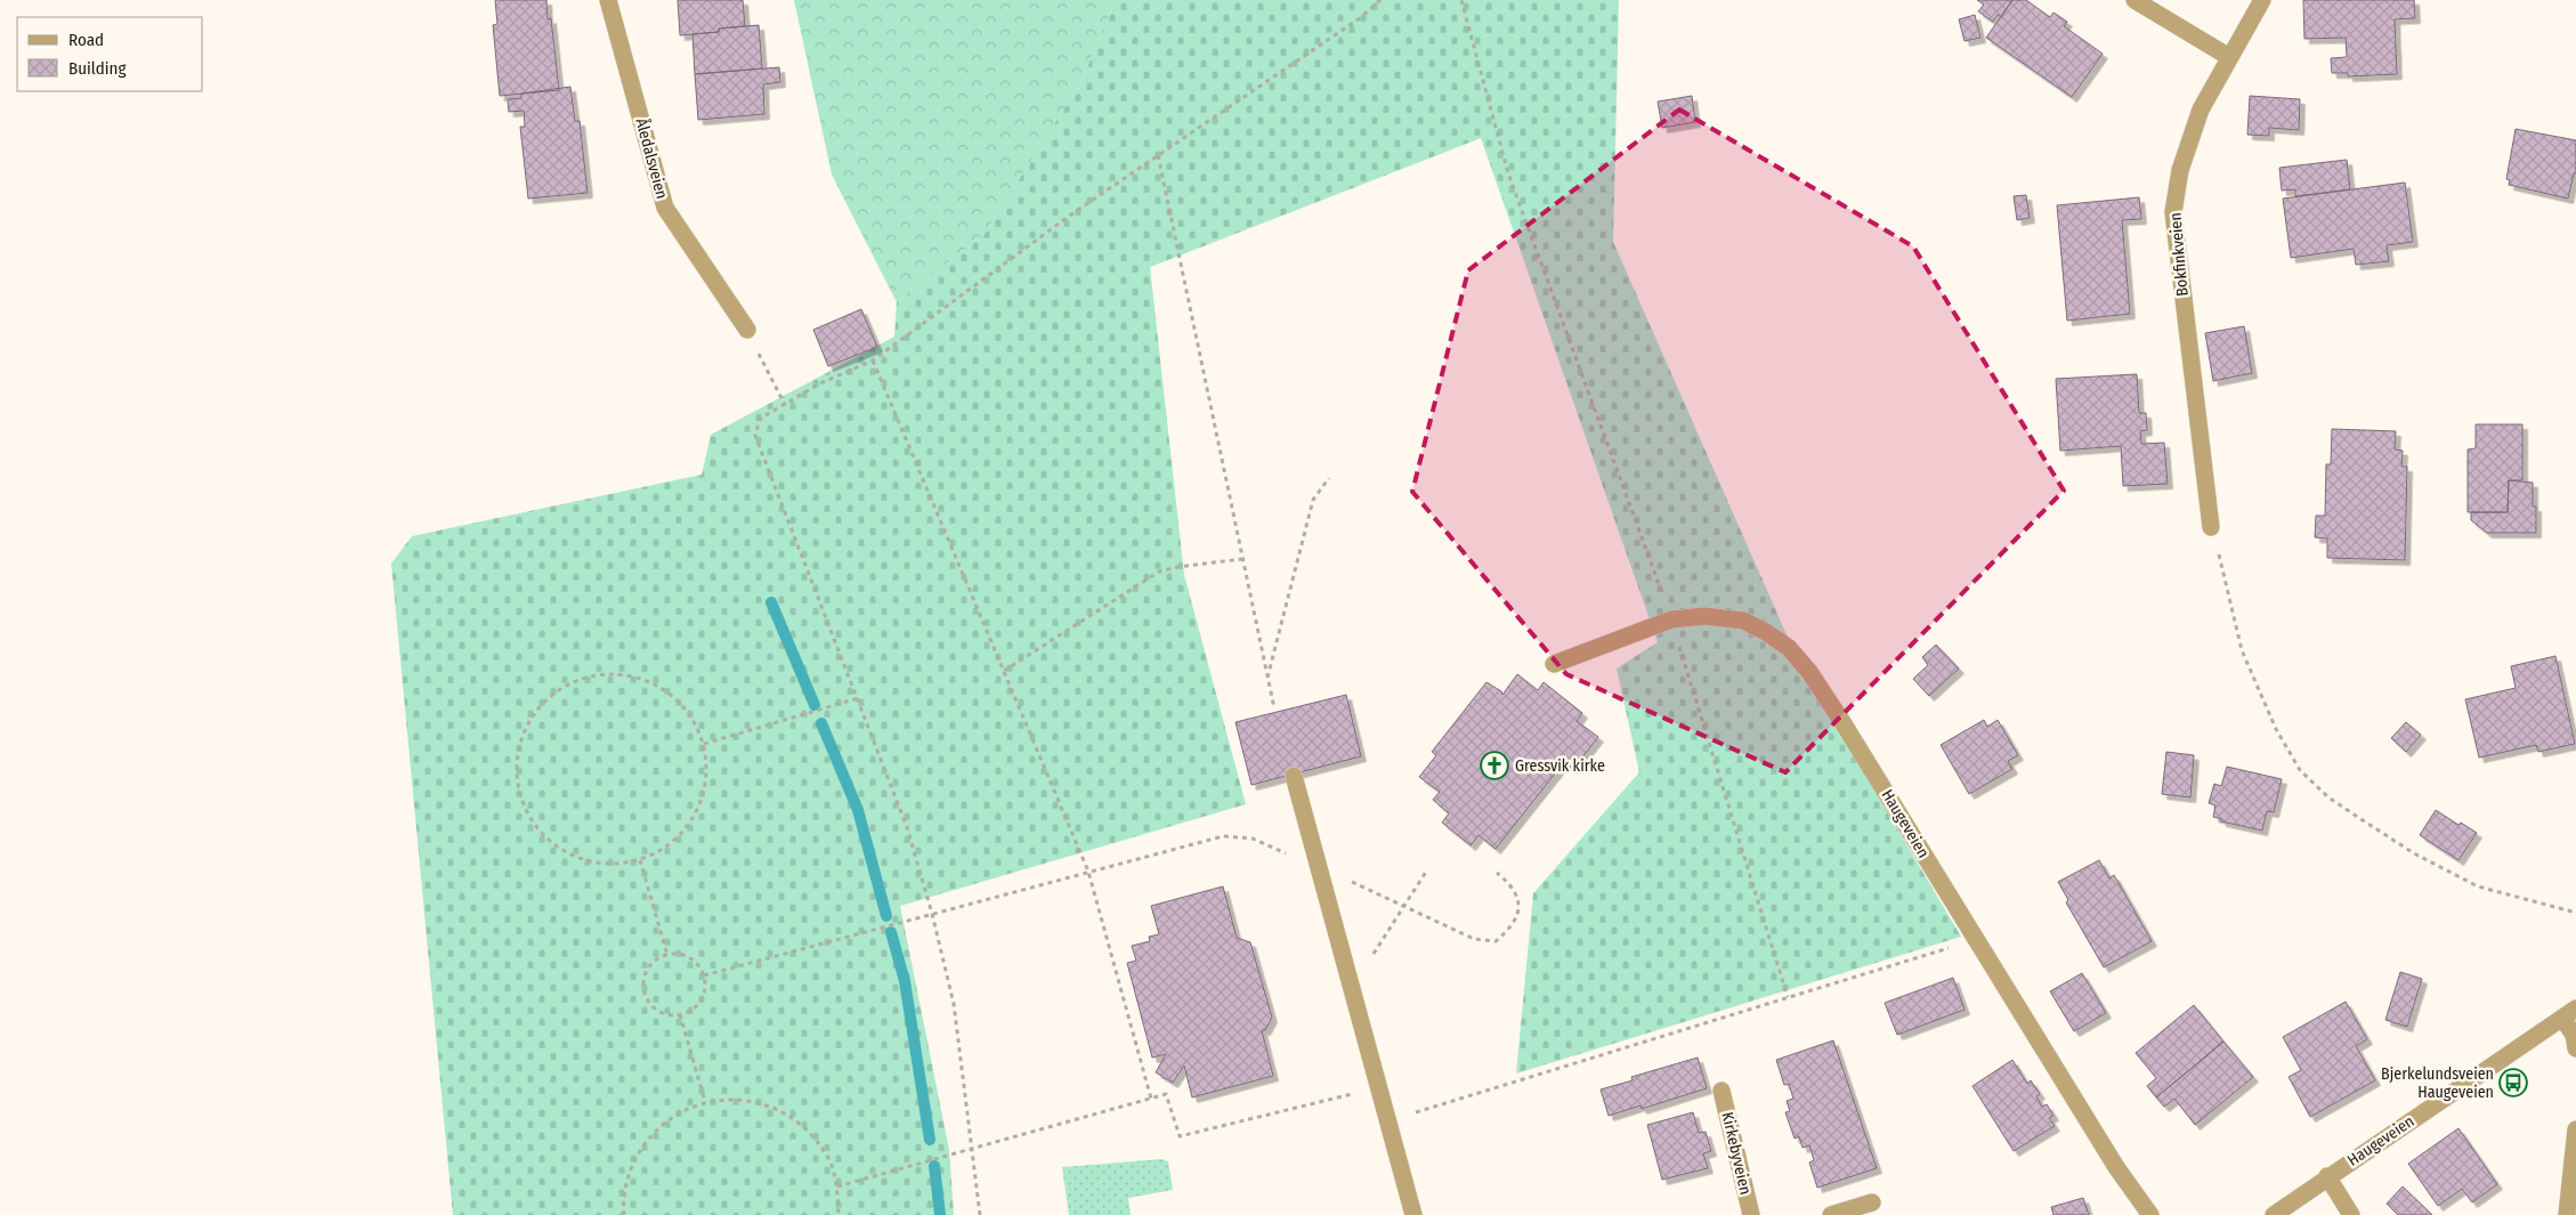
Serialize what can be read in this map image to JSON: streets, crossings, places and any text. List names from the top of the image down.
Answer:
{
  "streets": {
    "street": [
      "Åledalsveien",
      "Bokfinkveien",
      "Haugeveien",
      "Kirkebyveien"
    ]
  },
  "places": {
    "church": ["Gressvik kirke"],
    "bus stop": ["Bjerkelundsveien Haugeveien"]
  },
  "legend": ["Road", "Building"]
}
